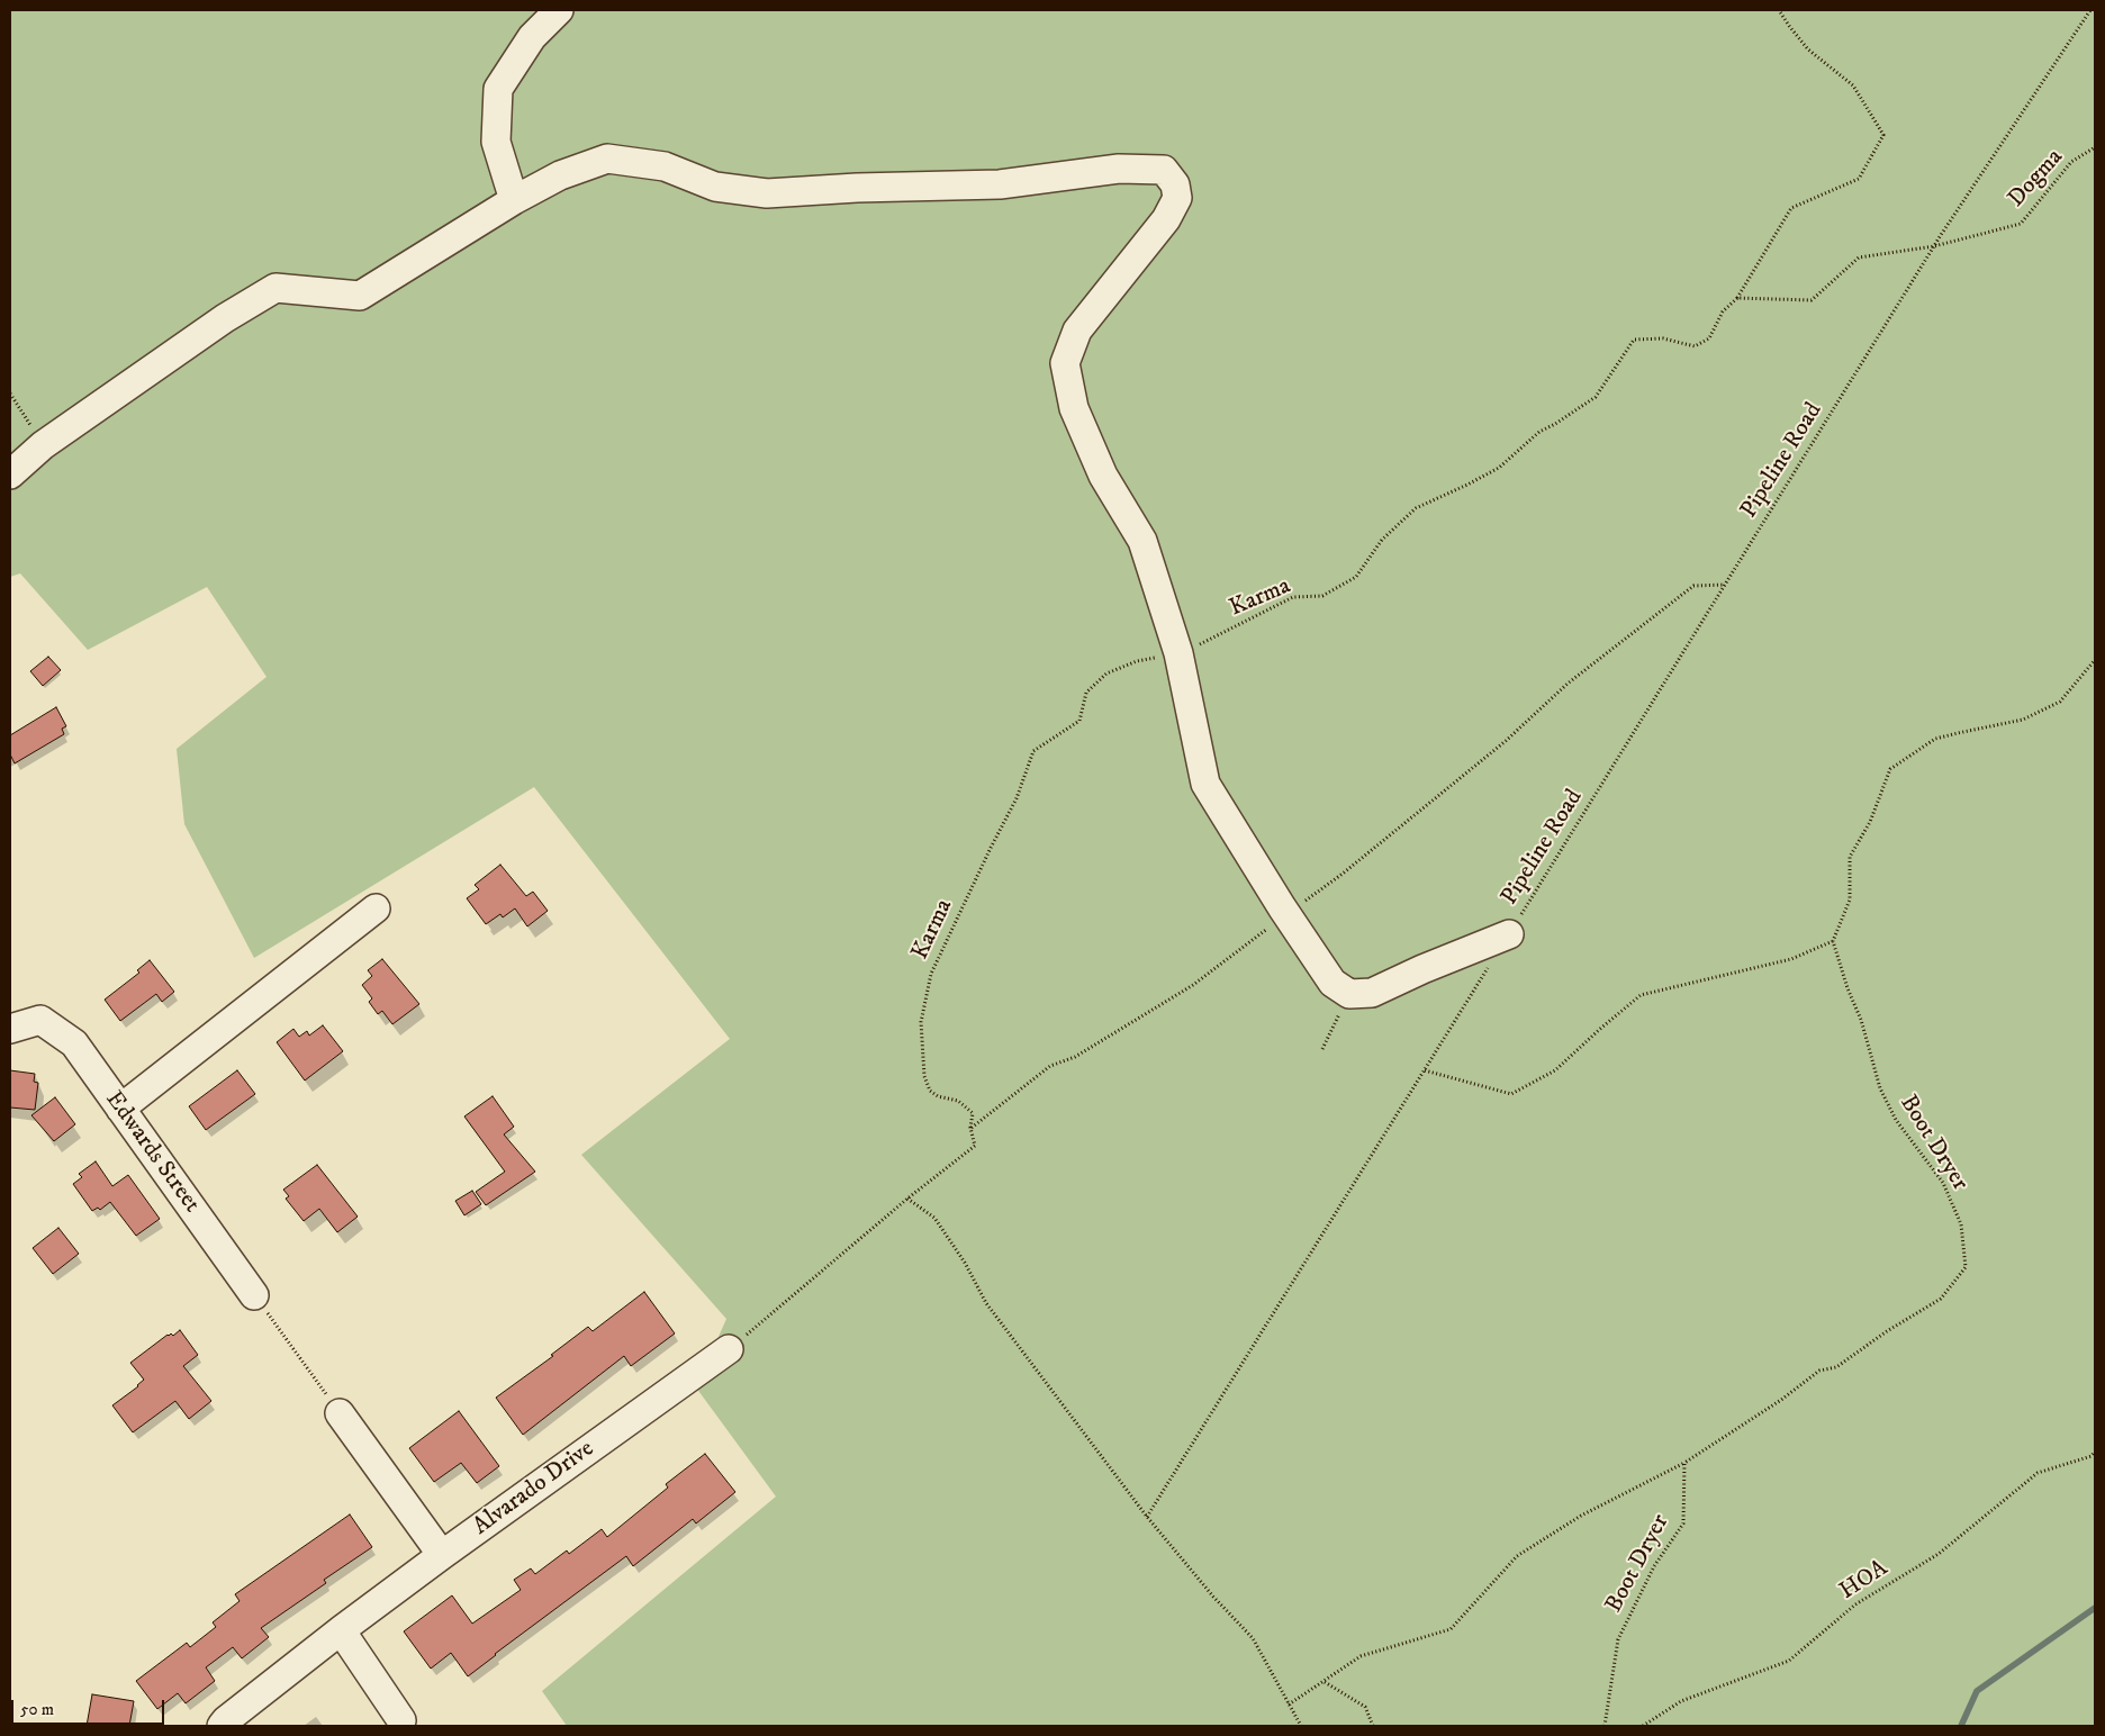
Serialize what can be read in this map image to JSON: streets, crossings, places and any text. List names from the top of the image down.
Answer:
{
  "streets": {
    "street": ["Edwards Street", "Alvarado Drive"],
    "path": [
      "Dogma",
      "Pipeline Road",
      "Karma",
      "Boot Dryer",
      "HOA"
    ]
  },
  "crossings": [
    ["Dogma", "Pipeline Road"]
  ],
  "scale_bar": "50 m"
}
